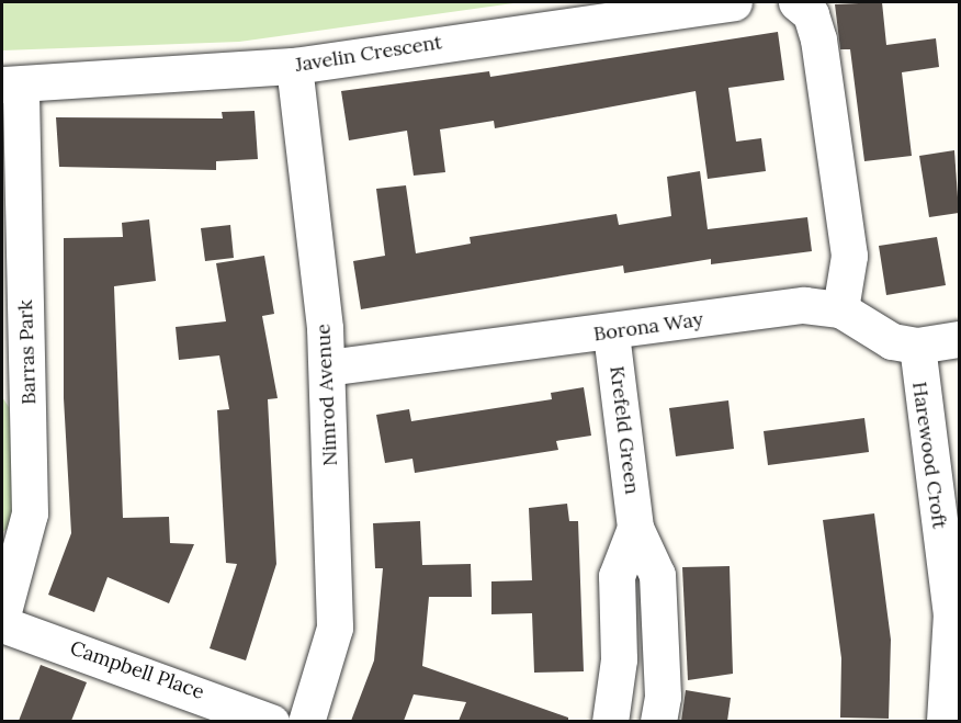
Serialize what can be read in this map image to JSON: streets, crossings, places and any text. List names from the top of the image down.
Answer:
{
  "streets": {
    "street": [
      "Javelin Crescent",
      "Borona Way",
      "Barras Park",
      "Nimrod Avenue",
      "Krefeld Green",
      "Harewood Croft",
      "Campbell Place"
    ]
  },
  "crossings": [
    ["Javelin Crescent", "Barras Park"],
    ["Javelin Crescent", "Nimrod Avenue"],
    ["Borona Way", "Nimrod Avenue"],
    ["Borona Way", "Krefeld Green"],
    ["Borona Way", "Harewood Croft"]
  ]
}
